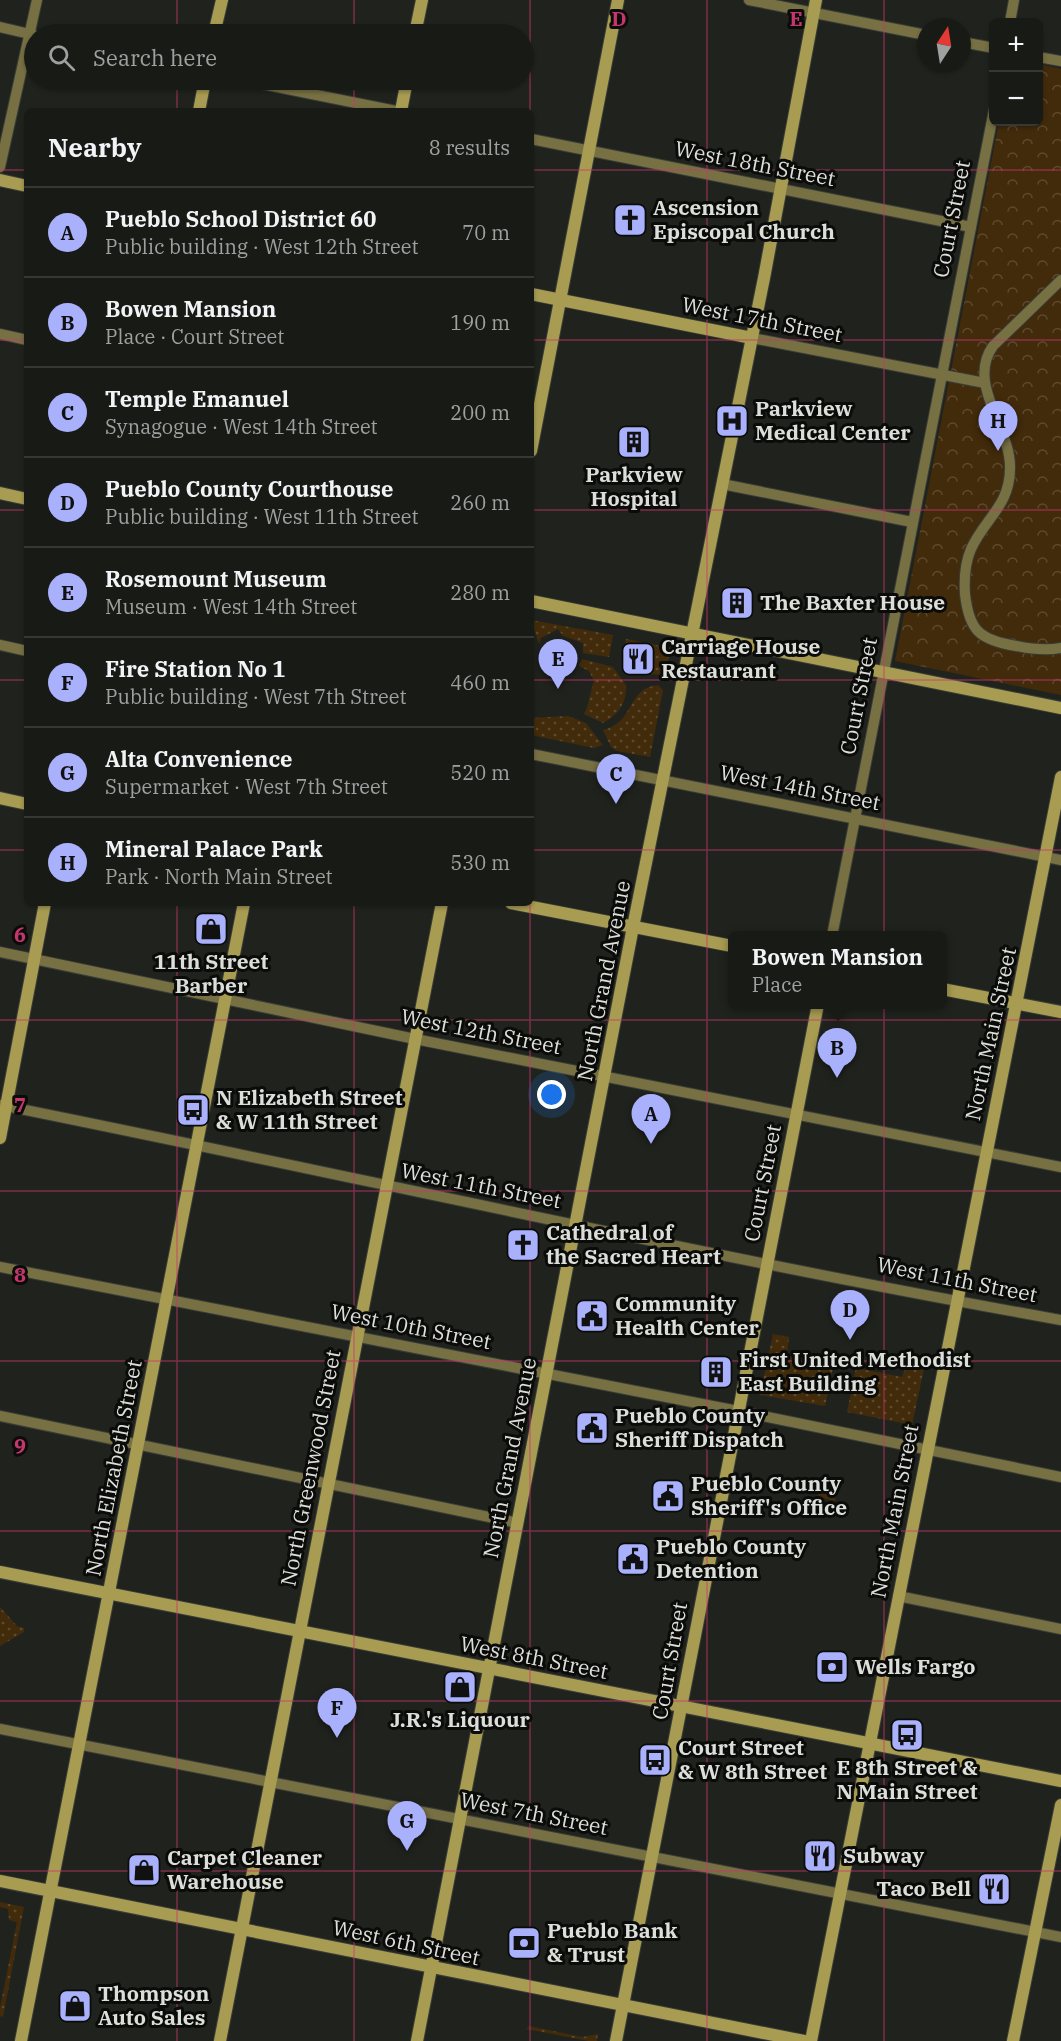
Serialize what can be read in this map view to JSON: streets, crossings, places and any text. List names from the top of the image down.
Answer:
{
  "streets": {
    "street": [
      "West 18th Street",
      "Court Street",
      "West 17th Street",
      "West 14th Street",
      "North Grand Avenue",
      "West 12th Street",
      "North Main Street",
      "West 11th Street",
      "West 10th Street",
      "North Elizabeth Street",
      "North Greenwood Street",
      "West 8th Street",
      "West 7th Street",
      "West 6th Street"
    ]
  },
  "crossings": [
    ["West 18th Street", "Court Street"],
    ["West 18th Street", "North Grand Avenue"],
    ["Court Street", "West 17th Street"],
    ["Court Street", "West 14th Street"],
    ["Court Street", "West 12th Street"],
    ["Court Street", "West 11th Street"],
    ["Court Street", "West 10th Street"],
    ["Court Street", "West 8th Street"],
    ["Court Street", "West 7th Street"],
    ["Court Street", "West 6th Street"],
    ["West 17th Street", "North Grand Avenue"],
    ["West 14th Street", "North Grand Avenue"],
    ["West 14th Street", "North Main Street"],
    ["North Grand Avenue", "West 12th Street"],
    ["North Grand Avenue", "West 11th Street"],
    ["North Grand Avenue", "West 10th Street"],
    ["North Grand Avenue", "West 8th Street"],
    ["North Grand Avenue", "West 7th Street"],
    ["North Grand Avenue", "West 6th Street"],
    ["West 12th Street", "North Main Street"],
    ["West 12th Street", "North Elizabeth Street"],
    ["West 12th Street", "North Greenwood Street"],
    ["North Main Street", "West 11th Street"],
    ["North Main Street", "West 10th Street"],
    ["North Main Street", "West 8th Street"],
    ["North Main Street", "West 7th Street"],
    ["West 11th Street", "North Elizabeth Street"],
    ["West 11th Street", "North Greenwood Street"],
    ["West 10th Street", "North Elizabeth Street"],
    ["West 10th Street", "North Greenwood Street"],
    ["North Elizabeth Street", "West 8th Street"],
    ["North Elizabeth Street", "West 7th Street"],
    ["North Elizabeth Street", "West 6th Street"],
    ["North Greenwood Street", "West 8th Street"],
    ["North Greenwood Street", "West 7th Street"],
    ["North Greenwood Street", "West 6th Street"]
  ],
  "places": {
    "church": ["Ascension Episcopal Church", "Cathedral of the Sacred Heart"],
    "hospital": ["Parkview Medical Center"],
    "building": ["Parkview Hospital", "The Baxter House", "First United Methodist East Building"],
    "restaurant": ["Carriage House Restaurant", "Subway", "Taco Bell"],
    "shop": [
      "11th Street Barber",
      "J.R.'s Liquour",
      "Carpet Cleaner Warehouse",
      "Thompson Auto Sales"
    ],
    "bus stop": ["N Elizabeth Street & W 11th Street", "E 8th Street & N Main Street", "Court Street & W 8th Street"],
    "public building": [
      "Community Health Center",
      "Pueblo County Sheriff Dispatch",
      "Pueblo County Sheriff's Office",
      "Pueblo County Detention"
    ],
    "bank": ["Wells Fargo", "Pueblo Bank & Trust"]
  },
  "north": "top",
  "page": {
    "map_buttons": ["+", "−"],
    "search": "Search here",
    "heading": ["Nearby", "8 results"],
    "list": [
      {
        "mark": "A",
        "name": "Pueblo School District 60",
        "note": "Public building · West 12th Street",
        "value": "70 m"
      },
      {
        "mark": "B",
        "name": "Bowen Mansion",
        "note": "Place · Court Street",
        "value": "190 m"
      },
      {
        "mark": "C",
        "name": "Temple Emanuel",
        "note": "Synagogue · West 14th Street",
        "value": "200 m"
      },
      {
        "mark": "D",
        "name": "Pueblo County Courthouse",
        "note": "Public building · West 11th Street",
        "value": "260 m"
      },
      {
        "mark": "E",
        "name": "Rosemount Museum",
        "note": "Museum · West 14th Street",
        "value": "280 m"
      },
      {
        "mark": "F",
        "name": "Fire Station No 1",
        "note": "Public building · West 7th Street",
        "value": "460 m"
      },
      {
        "mark": "G",
        "name": "Alta Convenience",
        "note": "Supermarket · West 7th Street",
        "value": "520 m"
      },
      {
        "mark": "H",
        "name": "Mineral Palace Park",
        "note": "Park · North Main Street",
        "value": "530 m"
      }
    ],
    "pins": [
      "H",
      "E",
      "C",
      "B",
      "A",
      "D",
      "F",
      "G"
    ],
    "popup": ["Bowen Mansion", "Place"]
  },
  "grid": {
    "columns": ["D", "E"],
    "rows": [
      "6",
      "7",
      "8",
      "9"
    ]
  }
}
